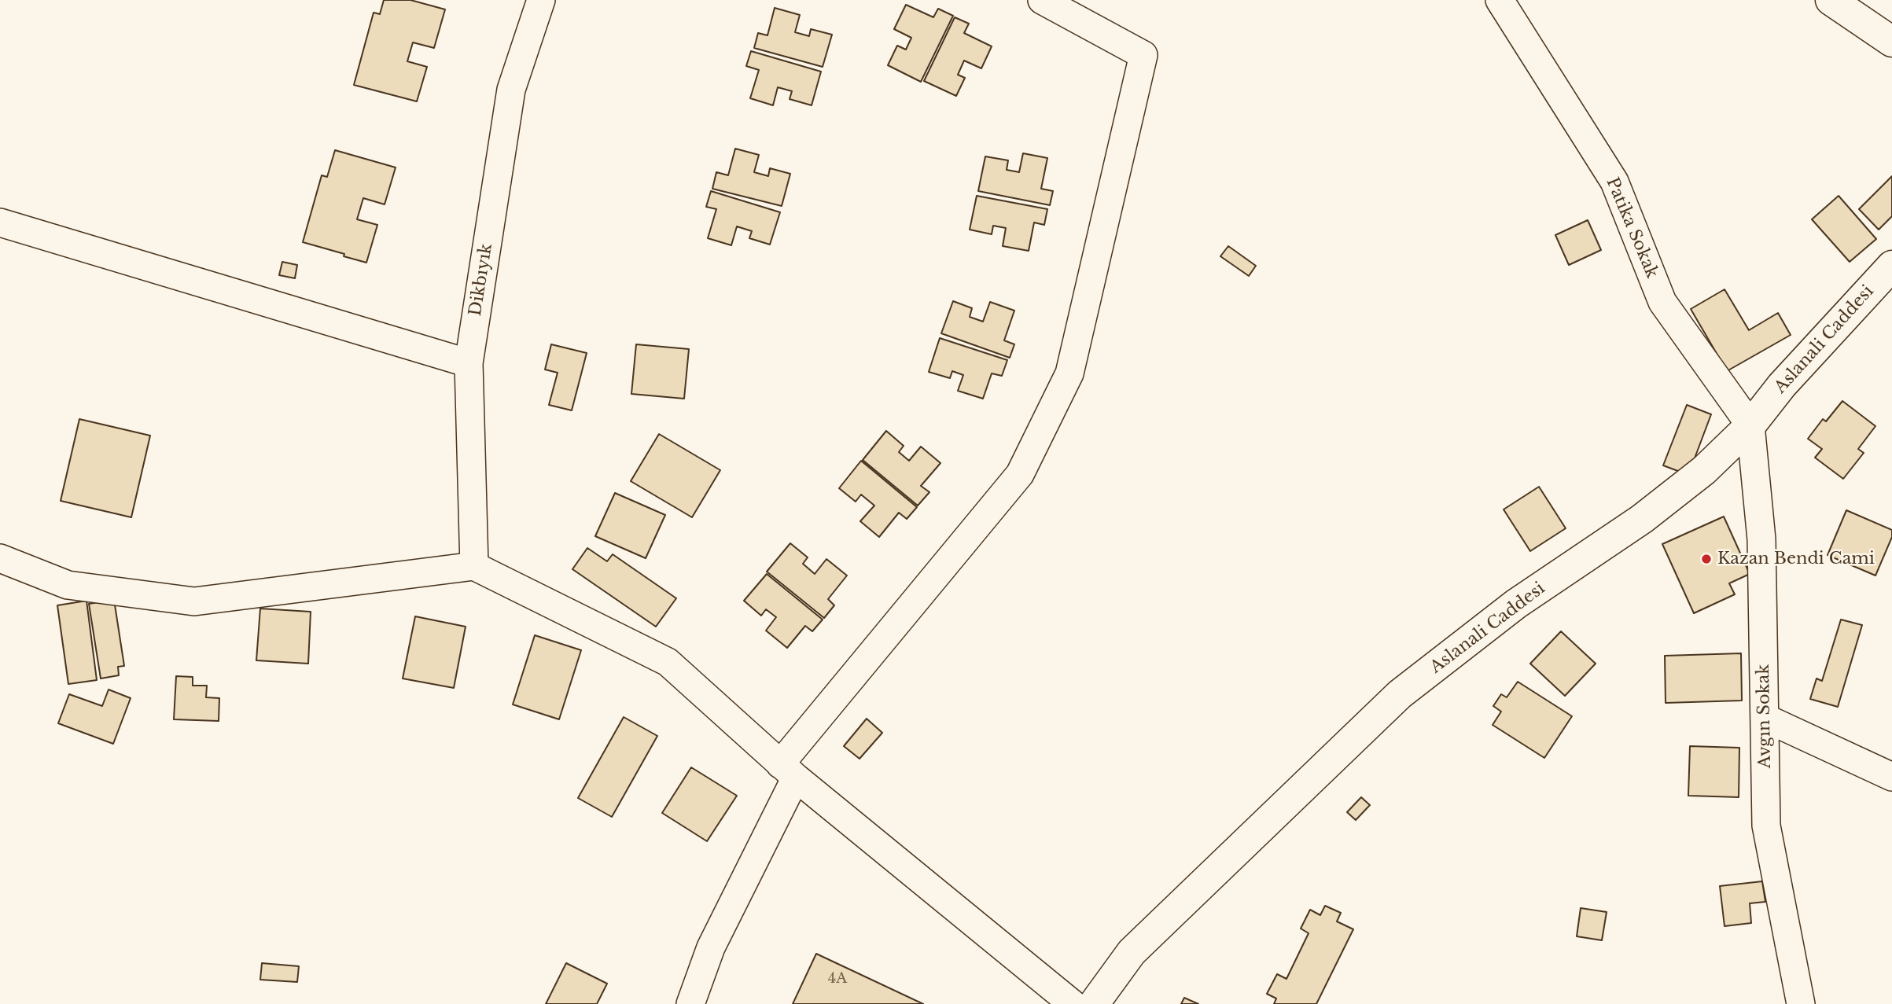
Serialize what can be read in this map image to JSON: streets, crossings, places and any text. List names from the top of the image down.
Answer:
{
  "streets": {
    "street": [
      "Patika Sokak",
      "Dikbıyık",
      "Aslanali Caddesi",
      "Avgın Sokak"
    ]
  },
  "crossings": [
    ["Patika Sokak", "Aslanali Caddesi"],
    ["Patika Sokak", "Avgın Sokak"],
    ["Aslanali Caddesi", "Avgın Sokak"]
  ],
  "places": ["Kazan Bendi Cami"],
  "house_numbers": ["4A"]
}
